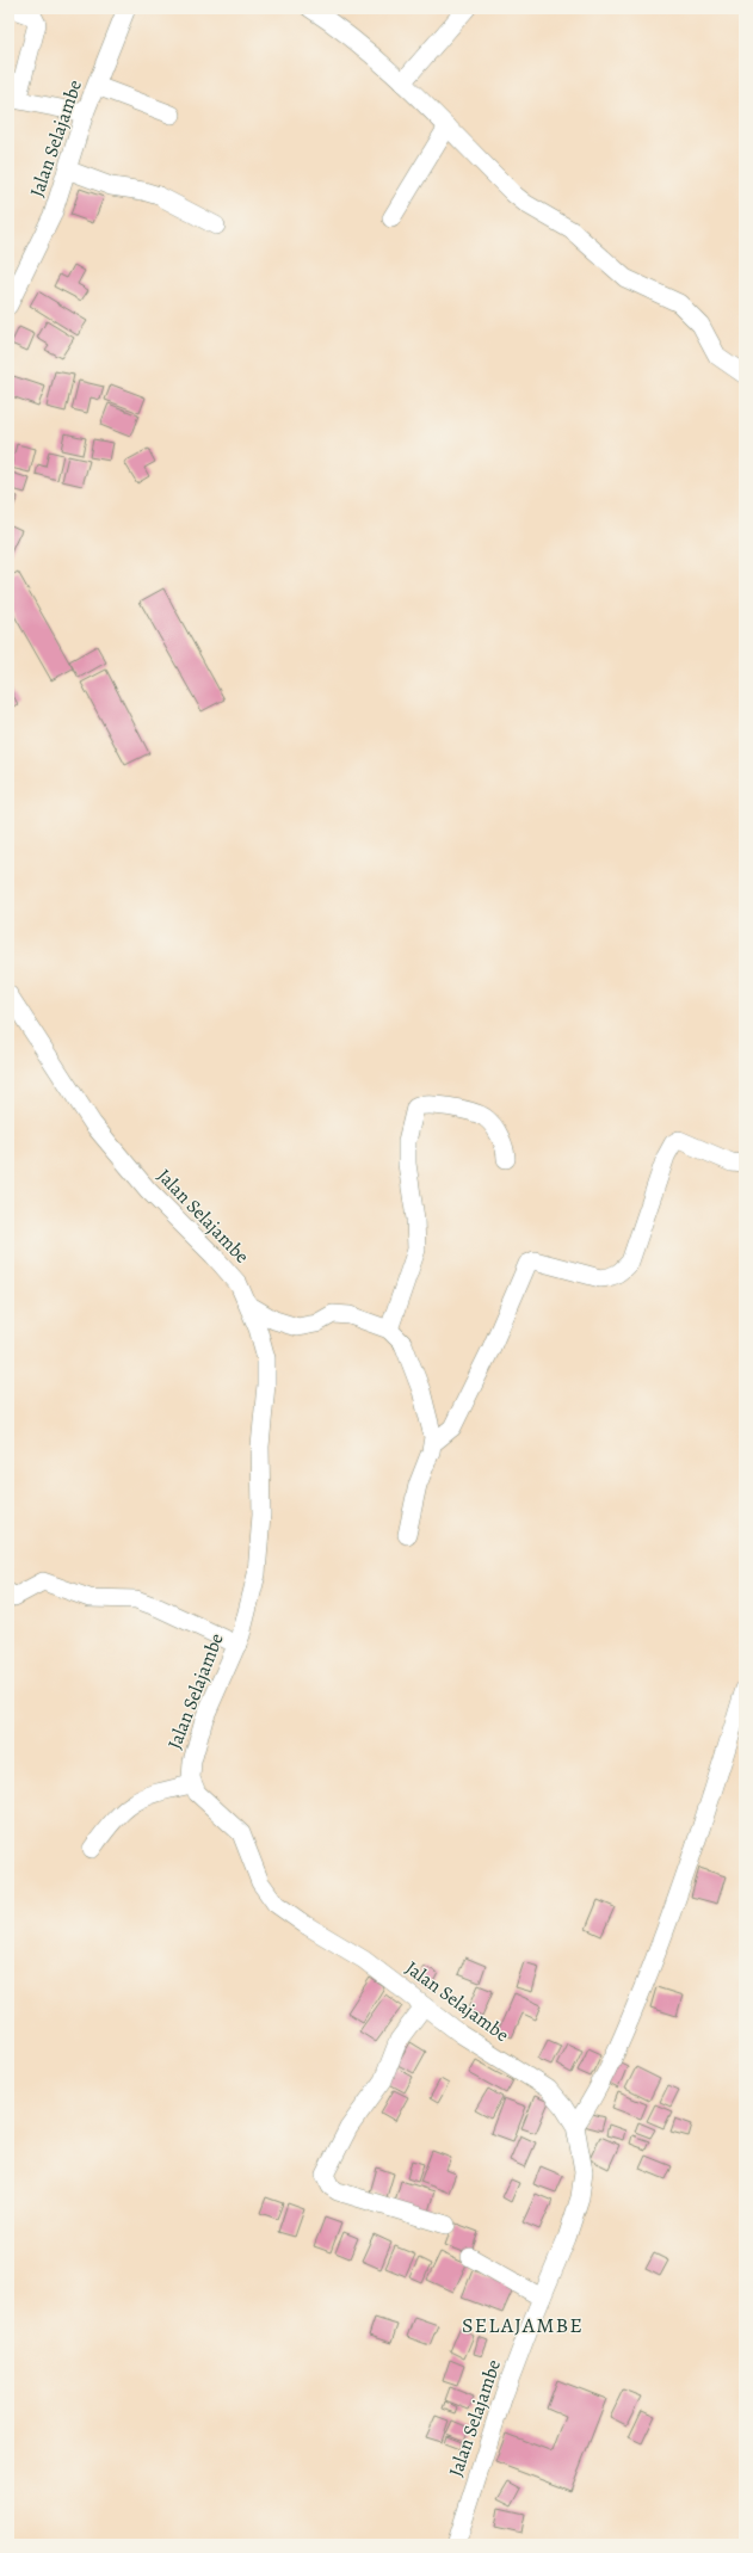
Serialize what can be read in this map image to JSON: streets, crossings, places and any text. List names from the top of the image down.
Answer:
{
  "streets": {
    "street": ["Jalan Selajambe"]
  },
  "districts": ["SELAJAMBE"]
}
